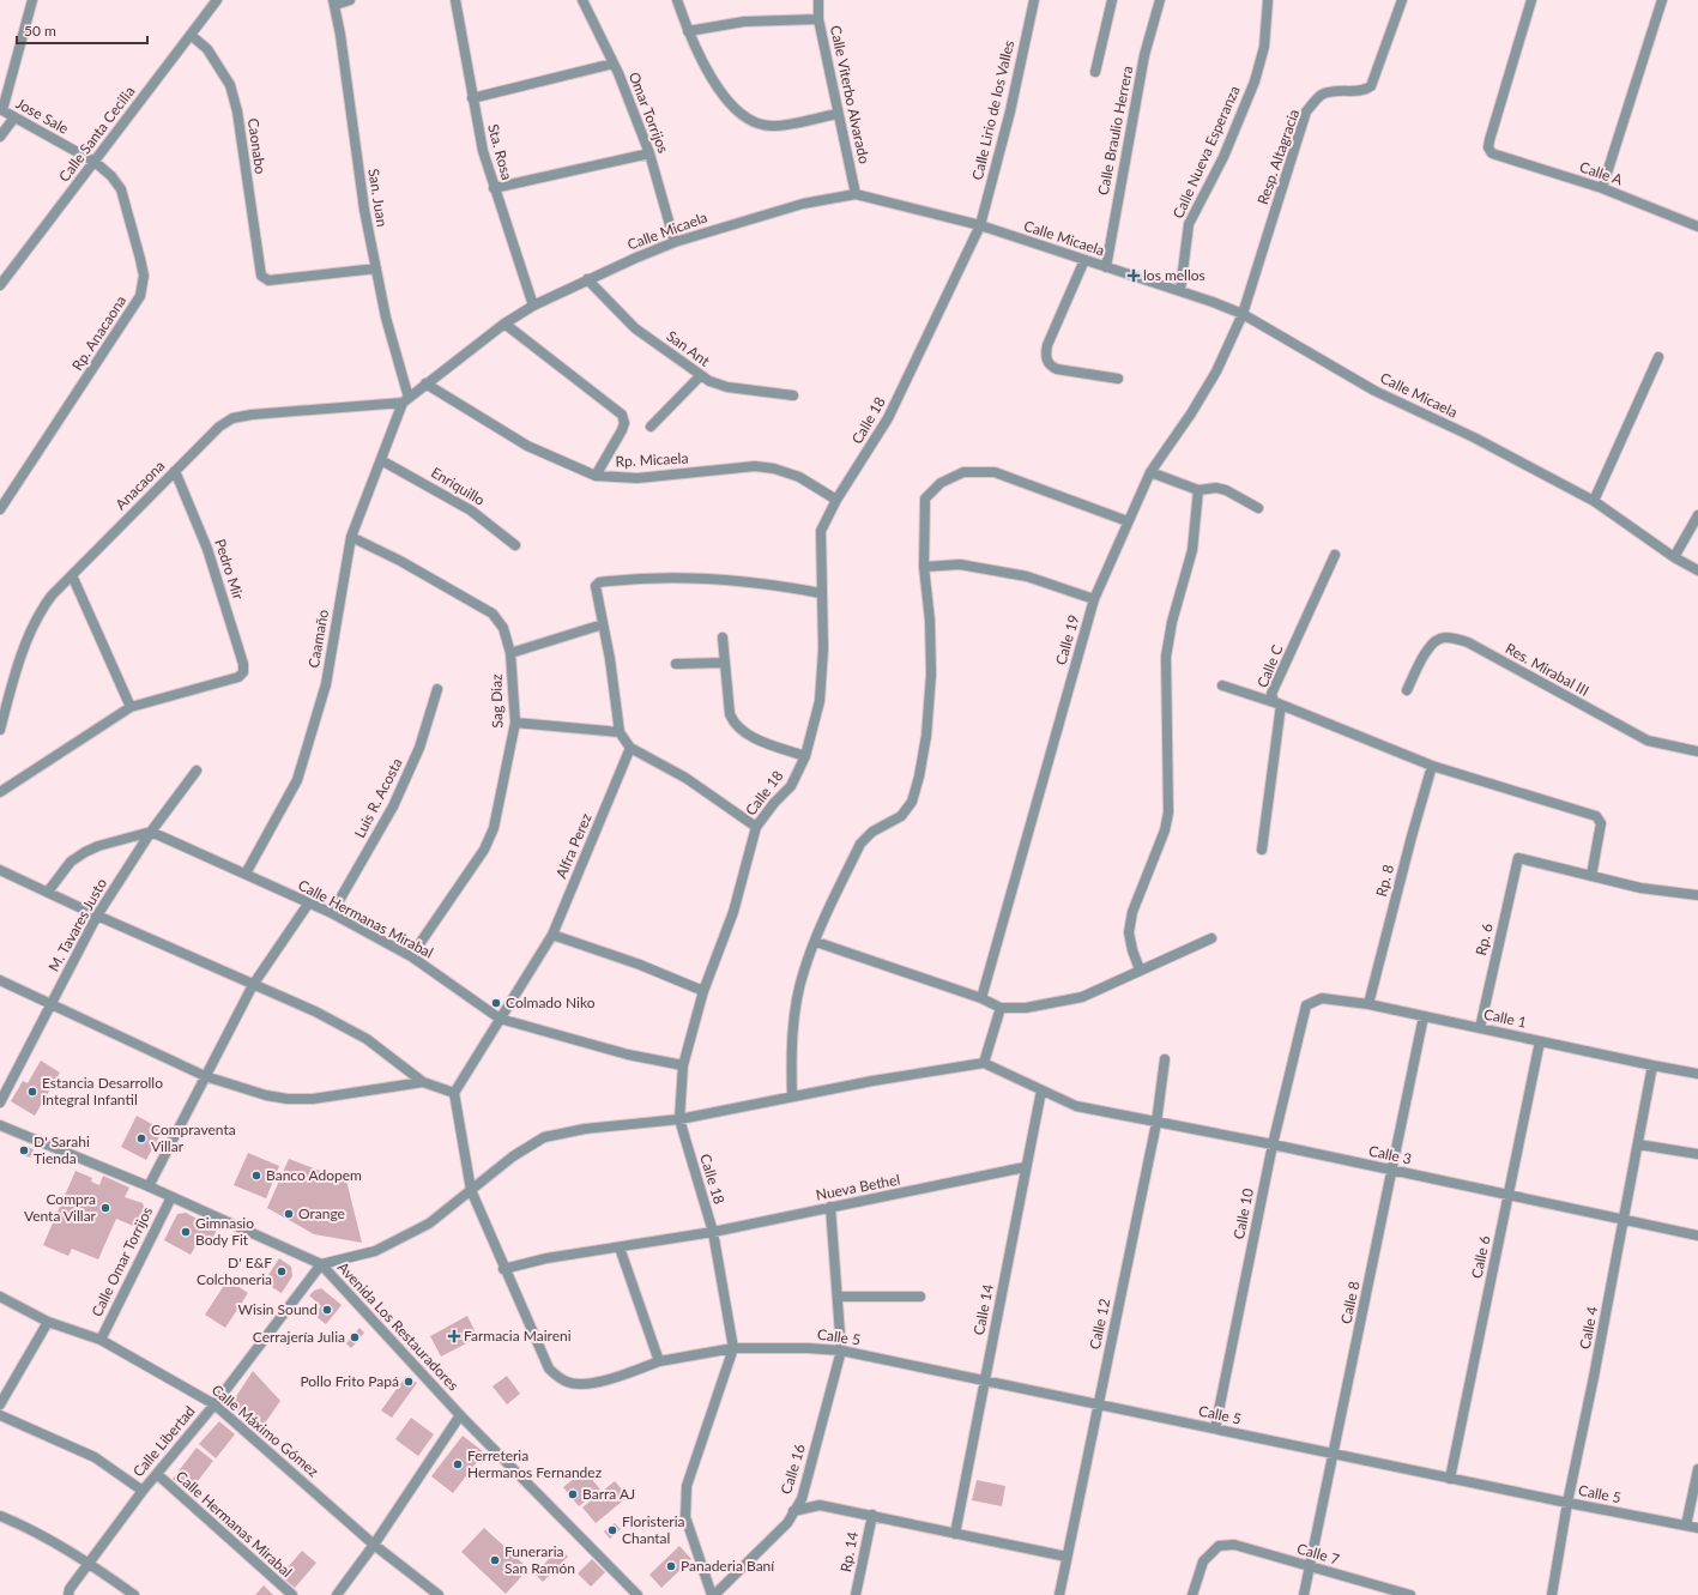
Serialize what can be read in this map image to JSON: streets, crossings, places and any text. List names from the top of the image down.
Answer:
{
  "streets": {
    "street": [
      "Calle Viterbo Alvarado",
      "Calle Lirio de los Valles",
      "Omar Torrijos",
      "Jose Sale",
      "Calle Braulio Herrera",
      "Calle Santa Cecilia",
      "Caonabo",
      "Sta. Rosa",
      "Calle Nueva Esperanza",
      "Resp. Altagracia",
      "Calle A",
      "San. Juan",
      "Calle Micaela",
      "Rp. Anacaona",
      "San Ant",
      "Calle 18",
      "Rp. Micaela",
      "Anacaona",
      "Enriquillo",
      "Pedro Mir",
      "Caamaño",
      "Calle 19",
      "Calle C",
      "Res. Mirabal III",
      "Sag Diaz",
      "Luis R. Acosta",
      "Alfra Perez",
      "Rp. 8",
      "Calle Hermanas Mirabal",
      "M. Tavares Justo",
      "Rp. 6",
      "Calle 1",
      "Calle 3",
      "Nueva Bethel",
      "Calle 10",
      "Calle 6",
      "Calle Omar Torrijos",
      "Calle 8",
      "Calle 14",
      "Calle 12",
      "Avenida Los Restauradores",
      "Calle 4",
      "Calle 5",
      "Calle Máximo Gómez",
      "Calle Libertad",
      "Calle 16",
      "Rp. 14",
      "Calle 7"
    ]
  },
  "crossings": [
    ["Calle Viterbo Alvarado", "Calle Micaela"],
    ["Calle Lirio de los Valles", "Calle Micaela"],
    ["Calle Lirio de los Valles", "Calle 18"],
    ["Omar Torrijos", "Calle Micaela"],
    ["Jose Sale", "Calle Santa Cecilia"],
    ["Jose Sale", "Rp. Anacaona"],
    ["Calle Braulio Herrera", "Calle Micaela"],
    ["Calle Santa Cecilia", "Caonabo"],
    ["Calle Santa Cecilia", "Rp. Anacaona"],
    ["Caonabo", "San. Juan"],
    ["Sta. Rosa", "Calle Micaela"],
    ["Calle Nueva Esperanza", "Calle Micaela"],
    ["Resp. Altagracia", "Calle Micaela"],
    ["Resp. Altagracia", "Calle 19"],
    ["San. Juan", "Calle Micaela"],
    ["San. Juan", "Anacaona"],
    ["San. Juan", "Caamaño"],
    ["Calle Micaela", "San Ant"],
    ["Calle Micaela", "Calle 18"],
    ["Calle Micaela", "Rp. Micaela"],
    ["Calle Micaela", "Anacaona"],
    ["Calle Micaela", "Caamaño"],
    ["Calle Micaela", "Calle 19"],
    ["Calle 18", "Rp. Micaela"],
    ["Calle 18", "Calle Hermanas Mirabal"],
    ["Calle 18", "Nueva Bethel"],
    ["Calle 18", "Calle 5"],
    ["Anacaona", "Pedro Mir"],
    ["Anacaona", "Caamaño"],
    ["Enriquillo", "Caamaño"],
    ["Caamaño", "Sag Diaz"],
    ["Caamaño", "Calle Hermanas Mirabal"],
    ["Sag Diaz", "Calle Hermanas Mirabal"],
    ["Luis R. Acosta", "Calle Hermanas Mirabal"],
    ["Alfra Perez", "Calle Hermanas Mirabal"],
    ["Alfra Perez", "Calle 5"],
    ["Rp. 8", "Calle 1"],
    ["Calle Hermanas Mirabal", "M. Tavares Justo"],
    ["Calle Hermanas Mirabal", "Calle Libertad"],
    ["Rp. 6", "Calle 1"],
    ["Calle 1", "Calle 10"],
    ["Calle 1", "Calle 6"],
    ["Calle 1", "Calle 8"],
    ["Calle 1", "Calle 4"],
    ["Calle 3", "Calle 10"],
    ["Calle 3", "Calle 6"],
    ["Calle 3", "Calle 8"],
    ["Calle 3", "Calle 14"],
    ["Calle 3", "Calle 12"],
    ["Calle 3", "Calle 4"],
    ["Nueva Bethel", "Calle 14"],
    ["Nueva Bethel", "Calle 5"],
    ["Nueva Bethel", "Calle 16"],
    ["Calle 10", "Calle 5"],
    ["Calle 6", "Calle 5"],
    ["Calle Omar Torrijos", "Avenida Los Restauradores"],
    ["Calle Omar Torrijos", "Calle Máximo Gómez"],
    ["Calle 8", "Calle 5"],
    ["Calle 8", "Calle 7"],
    ["Calle 14", "Calle 5"],
    ["Calle 12", "Calle 5"],
    ["Avenida Los Restauradores", "Calle Libertad"],
    ["Calle 4", "Calle 5"],
    ["Calle 5", "Calle 16"],
    ["Calle Máximo Gómez", "Calle Libertad"]
  ],
  "places": {
    "health": ["los mellos", "Farmacia Maireni"],
    "other": [
      "Colmado Niko",
      "Estancia Desarrollo Integral Infantil",
      "Compraventa Villar",
      "D' Sarahi Tienda",
      "Banco Adopem",
      "Compra Venta Villar",
      "Orange",
      "Gimnasio Body Fit",
      "D' E&F Colchoneria",
      "Wisin Sound",
      "Cerrajería Julia",
      "Pollo Frito Papá",
      "Ferreteria Hermanos Fernandez",
      "Barra AJ",
      "Floristeria Chantal",
      "Funeraria San Ramón",
      "Panaderia Baní"
    ]
  },
  "scale_bar": "50 m"
}
